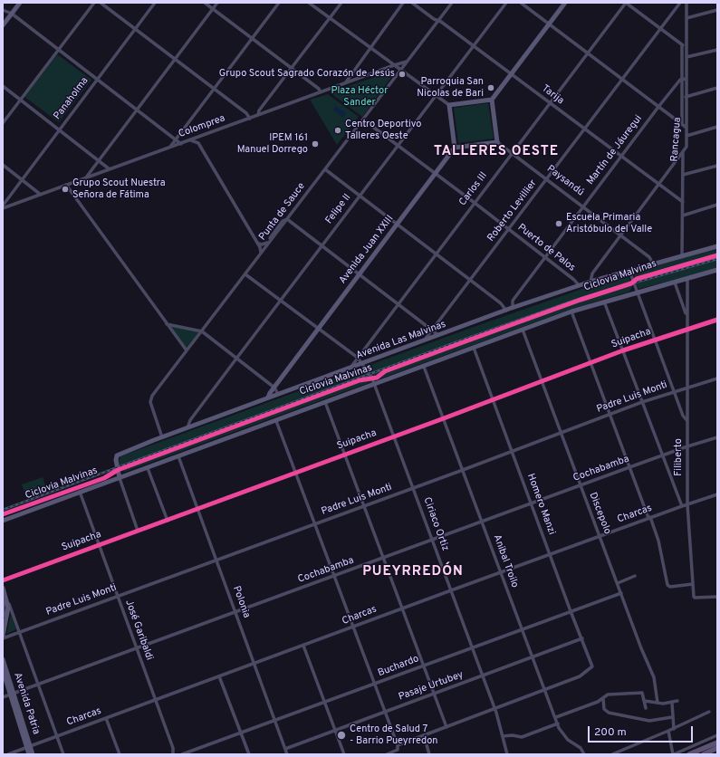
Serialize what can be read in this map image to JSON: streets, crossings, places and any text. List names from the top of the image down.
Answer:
{
  "streets": {
    "main road": ["Avenida Juan XXIII", "Avenida Las Malvinas", "Avenida Patria"],
    "street": [
      "Tarija",
      "Panaholma",
      "Colomprea",
      "Rancagua",
      "Martín de Jáuregui",
      "Paysandú",
      "Carlos III",
      "Felipe II",
      "Roberto Levillier",
      "Punta de Sauce",
      "Puerto de Palos",
      "Suipacha",
      "Padre Luis Monti",
      "Filiberto",
      "Cochabamba",
      "Homero Manzi",
      "Discepolo",
      "Charcas",
      "Ciriaco Ortiz",
      "Anibal Troilo",
      "Polonia",
      "José Garibaldi",
      "Buchardo",
      "Pasaje Urtubey"
    ],
    "cycle path": ["Ciclovia Malvinas"]
  },
  "crossings": [
    ["Tarija", "Rancagua"],
    ["Tarija", "Martín de Jáuregui"],
    ["Tarija", "Carlos III"],
    ["Tarija", "Felipe II"],
    ["Tarija", "Roberto Levillier"],
    ["Tarija", "Punta de Sauce"],
    ["Colomprea", "Punta de Sauce"],
    ["Rancagua", "Martín de Jáuregui"],
    ["Rancagua", "Avenida Las Malvinas"],
    ["Martín de Jáuregui", "Paysandú"],
    ["Martín de Jáuregui", "Puerto de Palos"],
    ["Martín de Jáuregui", "Avenida Las Malvinas"],
    ["Paysandú", "Carlos III"],
    ["Paysandú", "Roberto Levillier"],
    ["Paysandú", "Avenida Las Malvinas"],
    ["Carlos III", "Puerto de Palos"],
    ["Carlos III", "Avenida Las Malvinas"],
    ["Carlos III", "Ciriaco Ortiz"],
    ["Felipe II", "Puerto de Palos"],
    ["Felipe II", "Avenida Las Malvinas"],
    ["Felipe II", "Ciriaco Ortiz"],
    ["Roberto Levillier", "Puerto de Palos"],
    ["Roberto Levillier", "Avenida Las Malvinas"],
    ["Punta de Sauce", "Puerto de Palos"],
    ["Punta de Sauce", "Avenida Las Malvinas"],
    ["Punta de Sauce", "Ciriaco Ortiz"],
    ["Puerto de Palos", "Avenida Juan XXIII"],
    ["Puerto de Palos", "Avenida Las Malvinas"],
    ["Avenida Juan XXIII", "Avenida Las Malvinas"],
    ["Avenida Juan XXIII", "Ciriaco Ortiz"],
    ["Suipacha", "Filiberto"],
    ["Suipacha", "Homero Manzi"],
    ["Suipacha", "Discepolo"],
    ["Suipacha", "Ciriaco Ortiz"],
    ["Suipacha", "Anibal Troilo"],
    ["Suipacha", "Polonia"],
    ["Suipacha", "José Garibaldi"],
    ["Avenida Las Malvinas", "Ciriaco Ortiz"],
    ["Padre Luis Monti", "Filiberto"],
    ["Padre Luis Monti", "Homero Manzi"],
    ["Padre Luis Monti", "Discepolo"],
    ["Padre Luis Monti", "Ciriaco Ortiz"],
    ["Padre Luis Monti", "Anibal Troilo"],
    ["Padre Luis Monti", "Polonia"],
    ["Padre Luis Monti", "José Garibaldi"],
    ["Filiberto", "Cochabamba"],
    ["Filiberto", "Charcas"],
    ["Cochabamba", "Homero Manzi"],
    ["Cochabamba", "Discepolo"],
    ["Cochabamba", "Ciriaco Ortiz"],
    ["Cochabamba", "Anibal Troilo"],
    ["Cochabamba", "Polonia"],
    ["Cochabamba", "José Garibaldi"],
    ["Cochabamba", "Avenida Patria"],
    ["Homero Manzi", "Charcas"],
    ["Homero Manzi", "Anibal Troilo"],
    ["Homero Manzi", "Buchardo"],
    ["Homero Manzi", "Pasaje Urtubey"],
    ["Discepolo", "Charcas"],
    ["Discepolo", "Buchardo"],
    ["Charcas", "Ciriaco Ortiz"],
    ["Charcas", "Anibal Troilo"],
    ["Charcas", "Polonia"],
    ["Charcas", "José Garibaldi"],
    ["Charcas", "Avenida Patria"],
    ["Ciriaco Ortiz", "Buchardo"],
    ["Ciriaco Ortiz", "Pasaje Urtubey"],
    ["Anibal Troilo", "Buchardo"],
    ["Anibal Troilo", "Pasaje Urtubey"],
    ["Polonia", "Buchardo"],
    ["Polonia", "Pasaje Urtubey"]
  ],
  "districts": ["TALLERES OESTE", "PUEYRREDÓN"],
  "parks": ["Plaza Héctor Sander"],
  "places": [
    "Grupo Scout Sagrado Corazón de Jesús",
    "Parroquia San Nicolas de Bari",
    "Centro Deportivo Talleres Oeste",
    "IPEM 161 Manuel Dorrego",
    "Grupo Scout Nuestra Señora de Fátima",
    "Escuela Primaria Aristóbulo del Valle",
    "Centro de Salud 7 - Barrio Pueyrredon"
  ],
  "scale_bar": "200 m"
}
